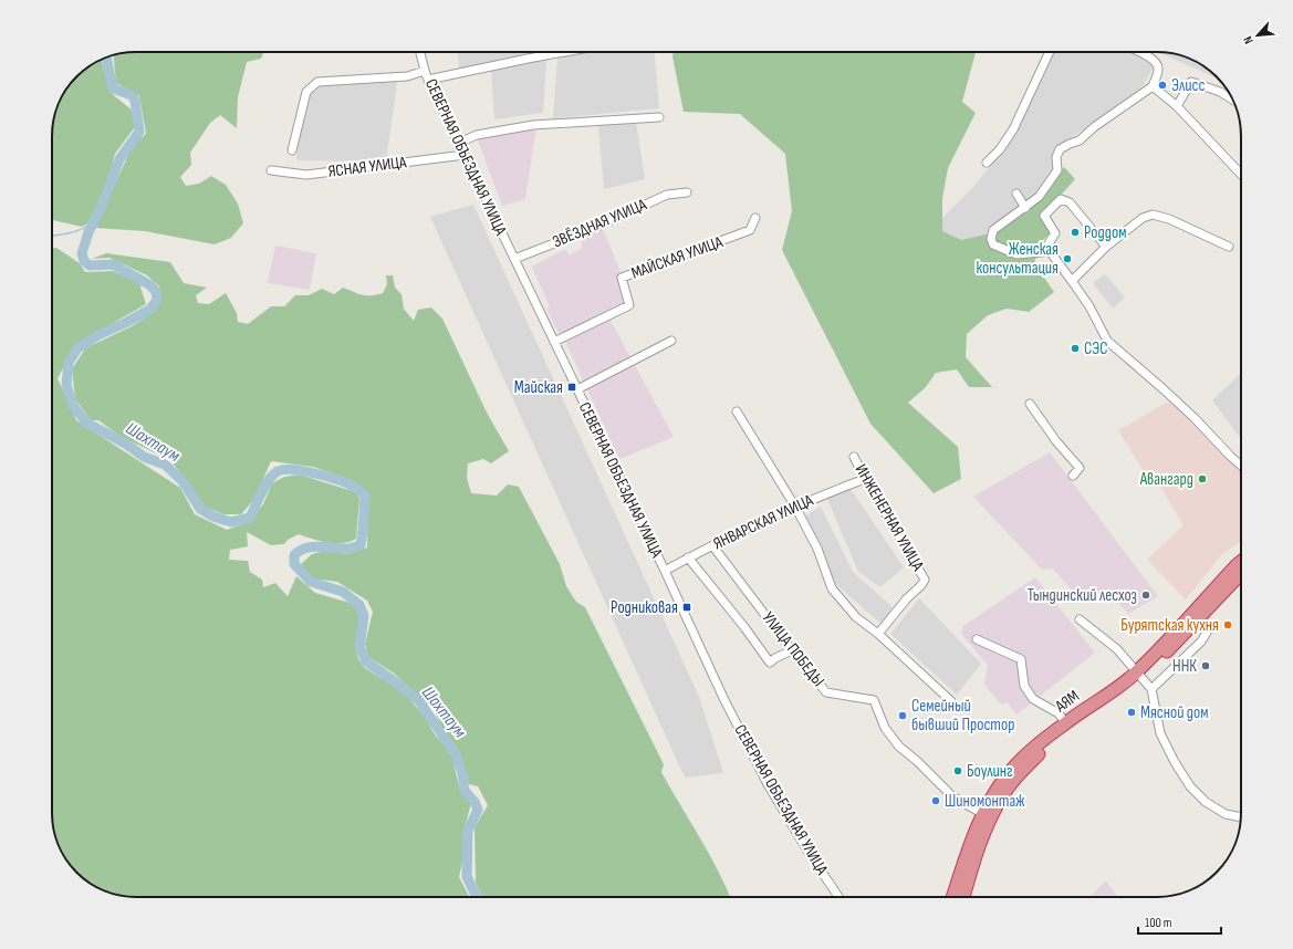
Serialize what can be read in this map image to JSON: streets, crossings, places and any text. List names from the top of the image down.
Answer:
{
  "streets": {
    "highway": ["АЯМ"],
    "street": [
      "СЕВЕРНАЯ ОБЪЕЗДНАЯ УЛИЦА",
      "ЯСНАЯ УЛИЦА",
      "ЗВЁЗДНАЯ УЛИЦА",
      "МАЙСКАЯ УЛИЦА",
      "ИНЖЕНЕРНАЯ УЛИЦА",
      "ЯНВАРСКАЯ УЛИЦА",
      "УЛИЦА ПОБЕДЫ"
    ]
  },
  "crossings": [
    ["СЕВЕРНАЯ ОБЪЕЗДНАЯ УЛИЦА", "ЯСНАЯ УЛИЦА"],
    ["СЕВЕРНАЯ ОБЪЕЗДНАЯ УЛИЦА", "ЗВЁЗДНАЯ УЛИЦА"],
    ["СЕВЕРНАЯ ОБЪЕЗДНАЯ УЛИЦА", "МАЙСКАЯ УЛИЦА"],
    ["СЕВЕРНАЯ ОБЪЕЗДНАЯ УЛИЦА", "ЯНВАРСКАЯ УЛИЦА"],
    ["ИНЖЕНЕРНАЯ УЛИЦА", "ЯНВАРСКАЯ УЛИЦА"],
    ["ЯНВАРСКАЯ УЛИЦА", "УЛИЦА ПОБЕДЫ"],
    ["УЛИЦА ПОБЕДЫ", "АЯМ"]
  ],
  "water": ["Шахтаум"],
  "places": {
    "other": [
      "Элисс",
      "Роддом",
      "Женская консультация",
      "СЭС",
      "Авангард",
      "Тындинский лесхоз",
      "Бурятская кухня",
      "ННК",
      "Мясной дом",
      "Семейный бывший Простор",
      "Боулинг",
      "Шиномонтаж"
    ],
    "transit": ["Майская", "Родниковая"]
  },
  "scale_bar": "100 m",
  "north": "bottom left"
}
